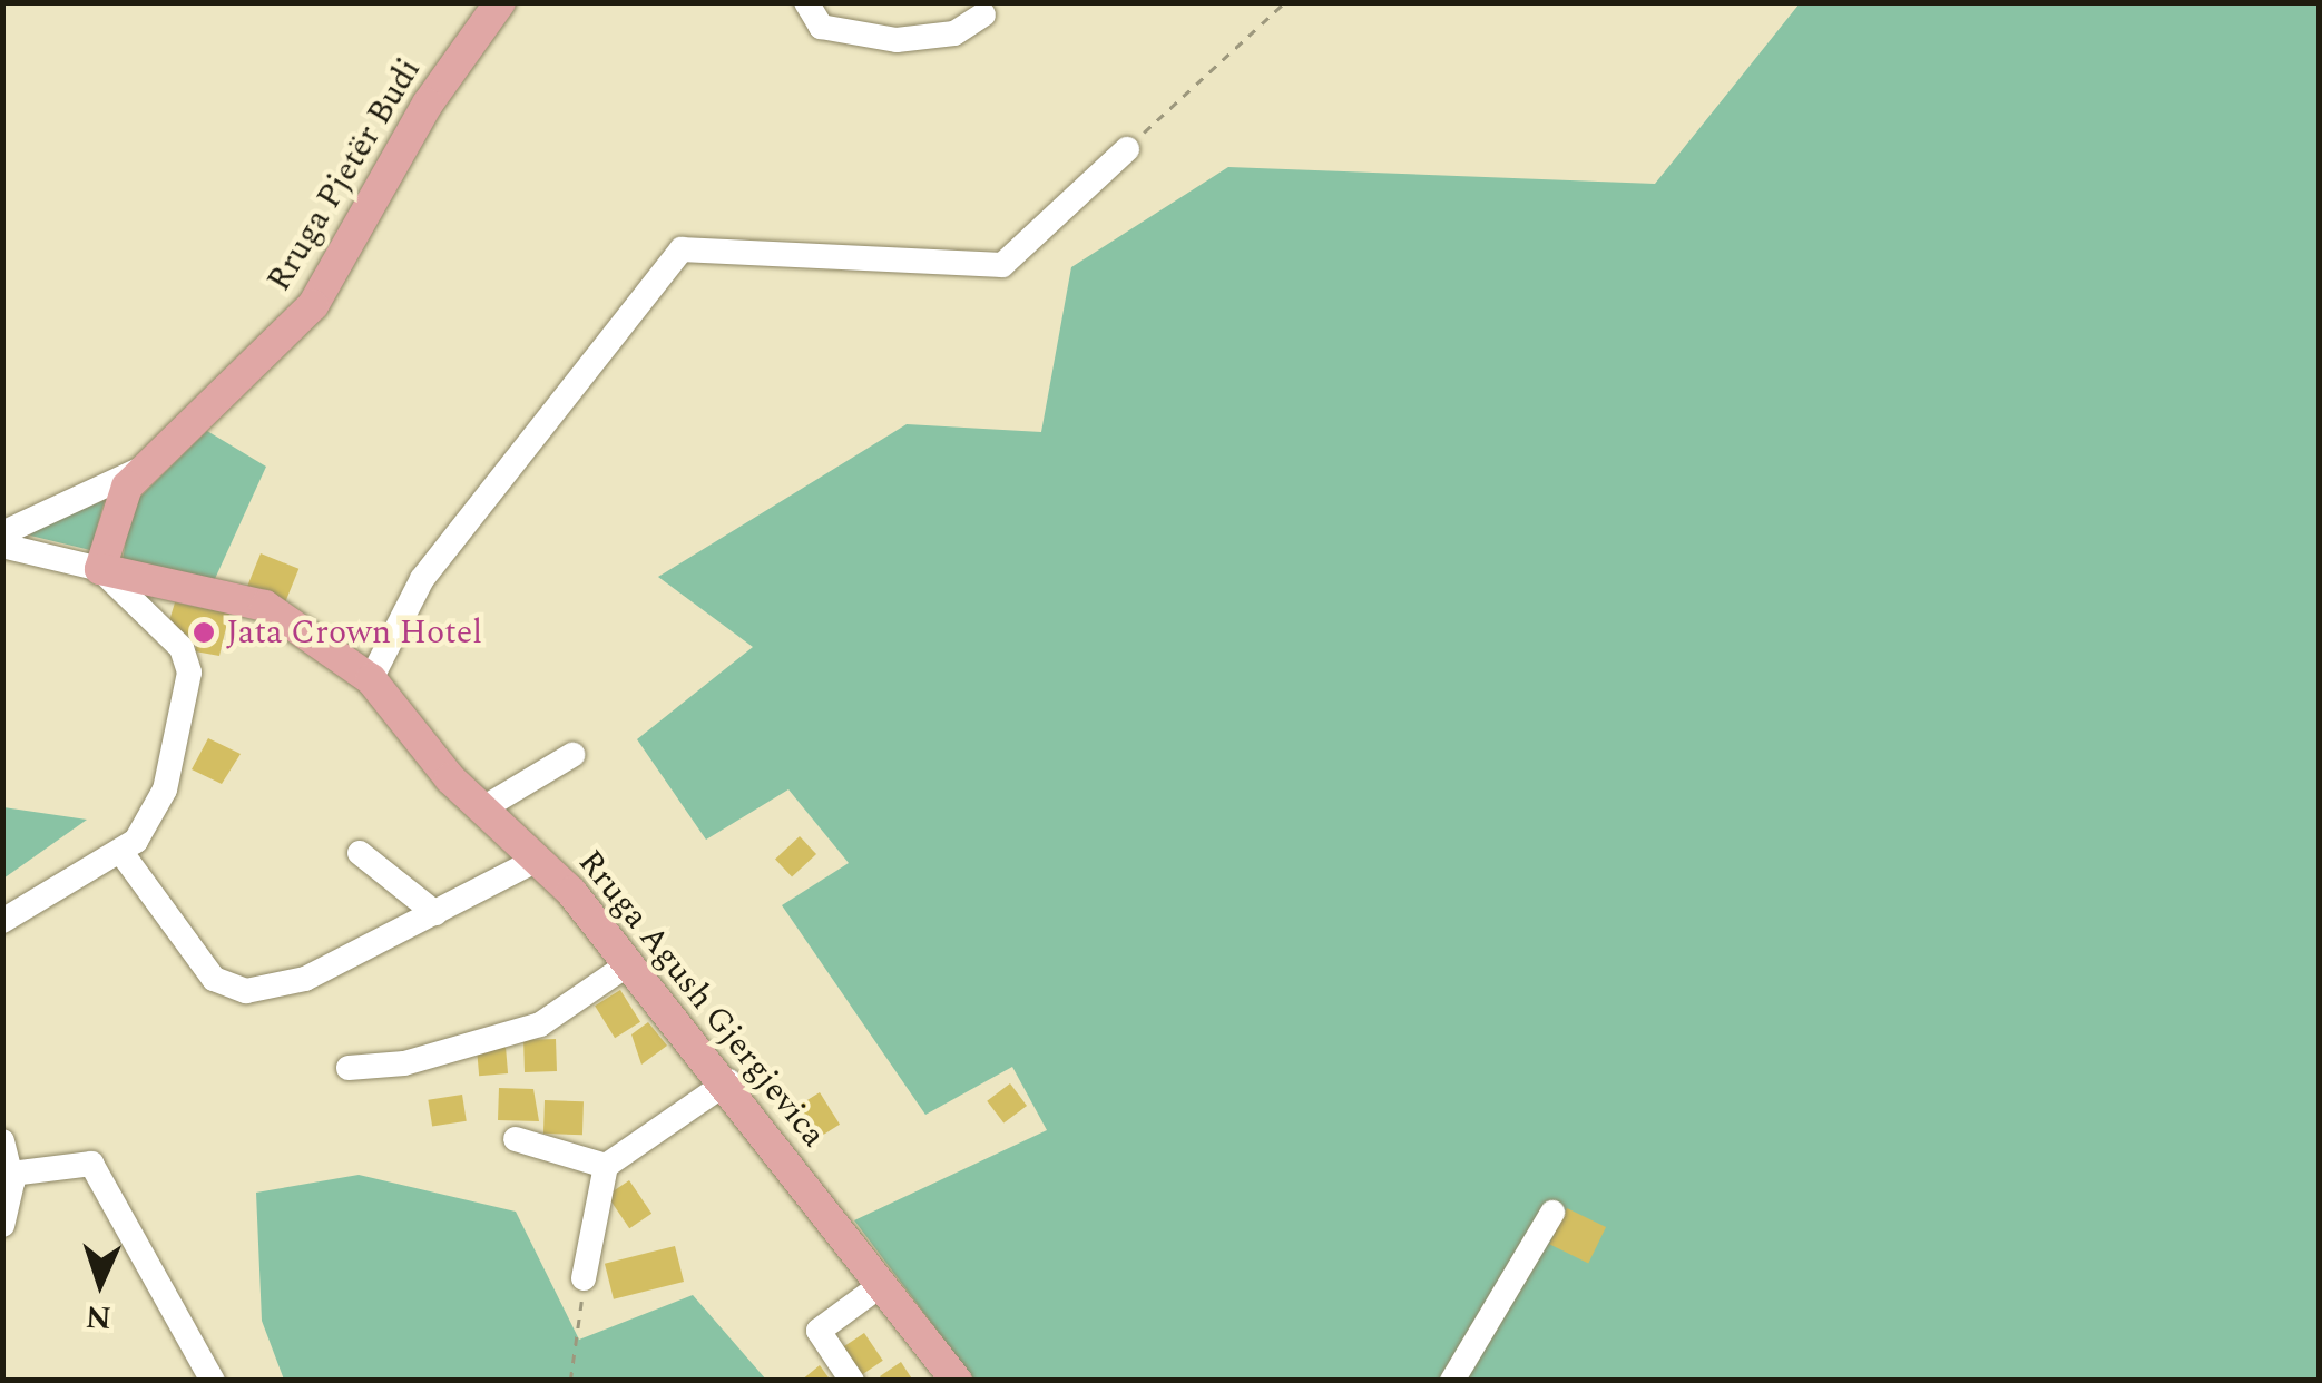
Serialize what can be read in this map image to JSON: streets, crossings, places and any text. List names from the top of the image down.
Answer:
{
  "streets": {
    "main road": ["Rruga Pjetër Budi", "Rruga Agush Gjergjevica"]
  },
  "crossings": [
    ["Rruga Pjetër Budi", "Rruga Agush Gjergjevica"]
  ],
  "places": ["Jata Crown Hotel"],
  "north": "bottom"
}
